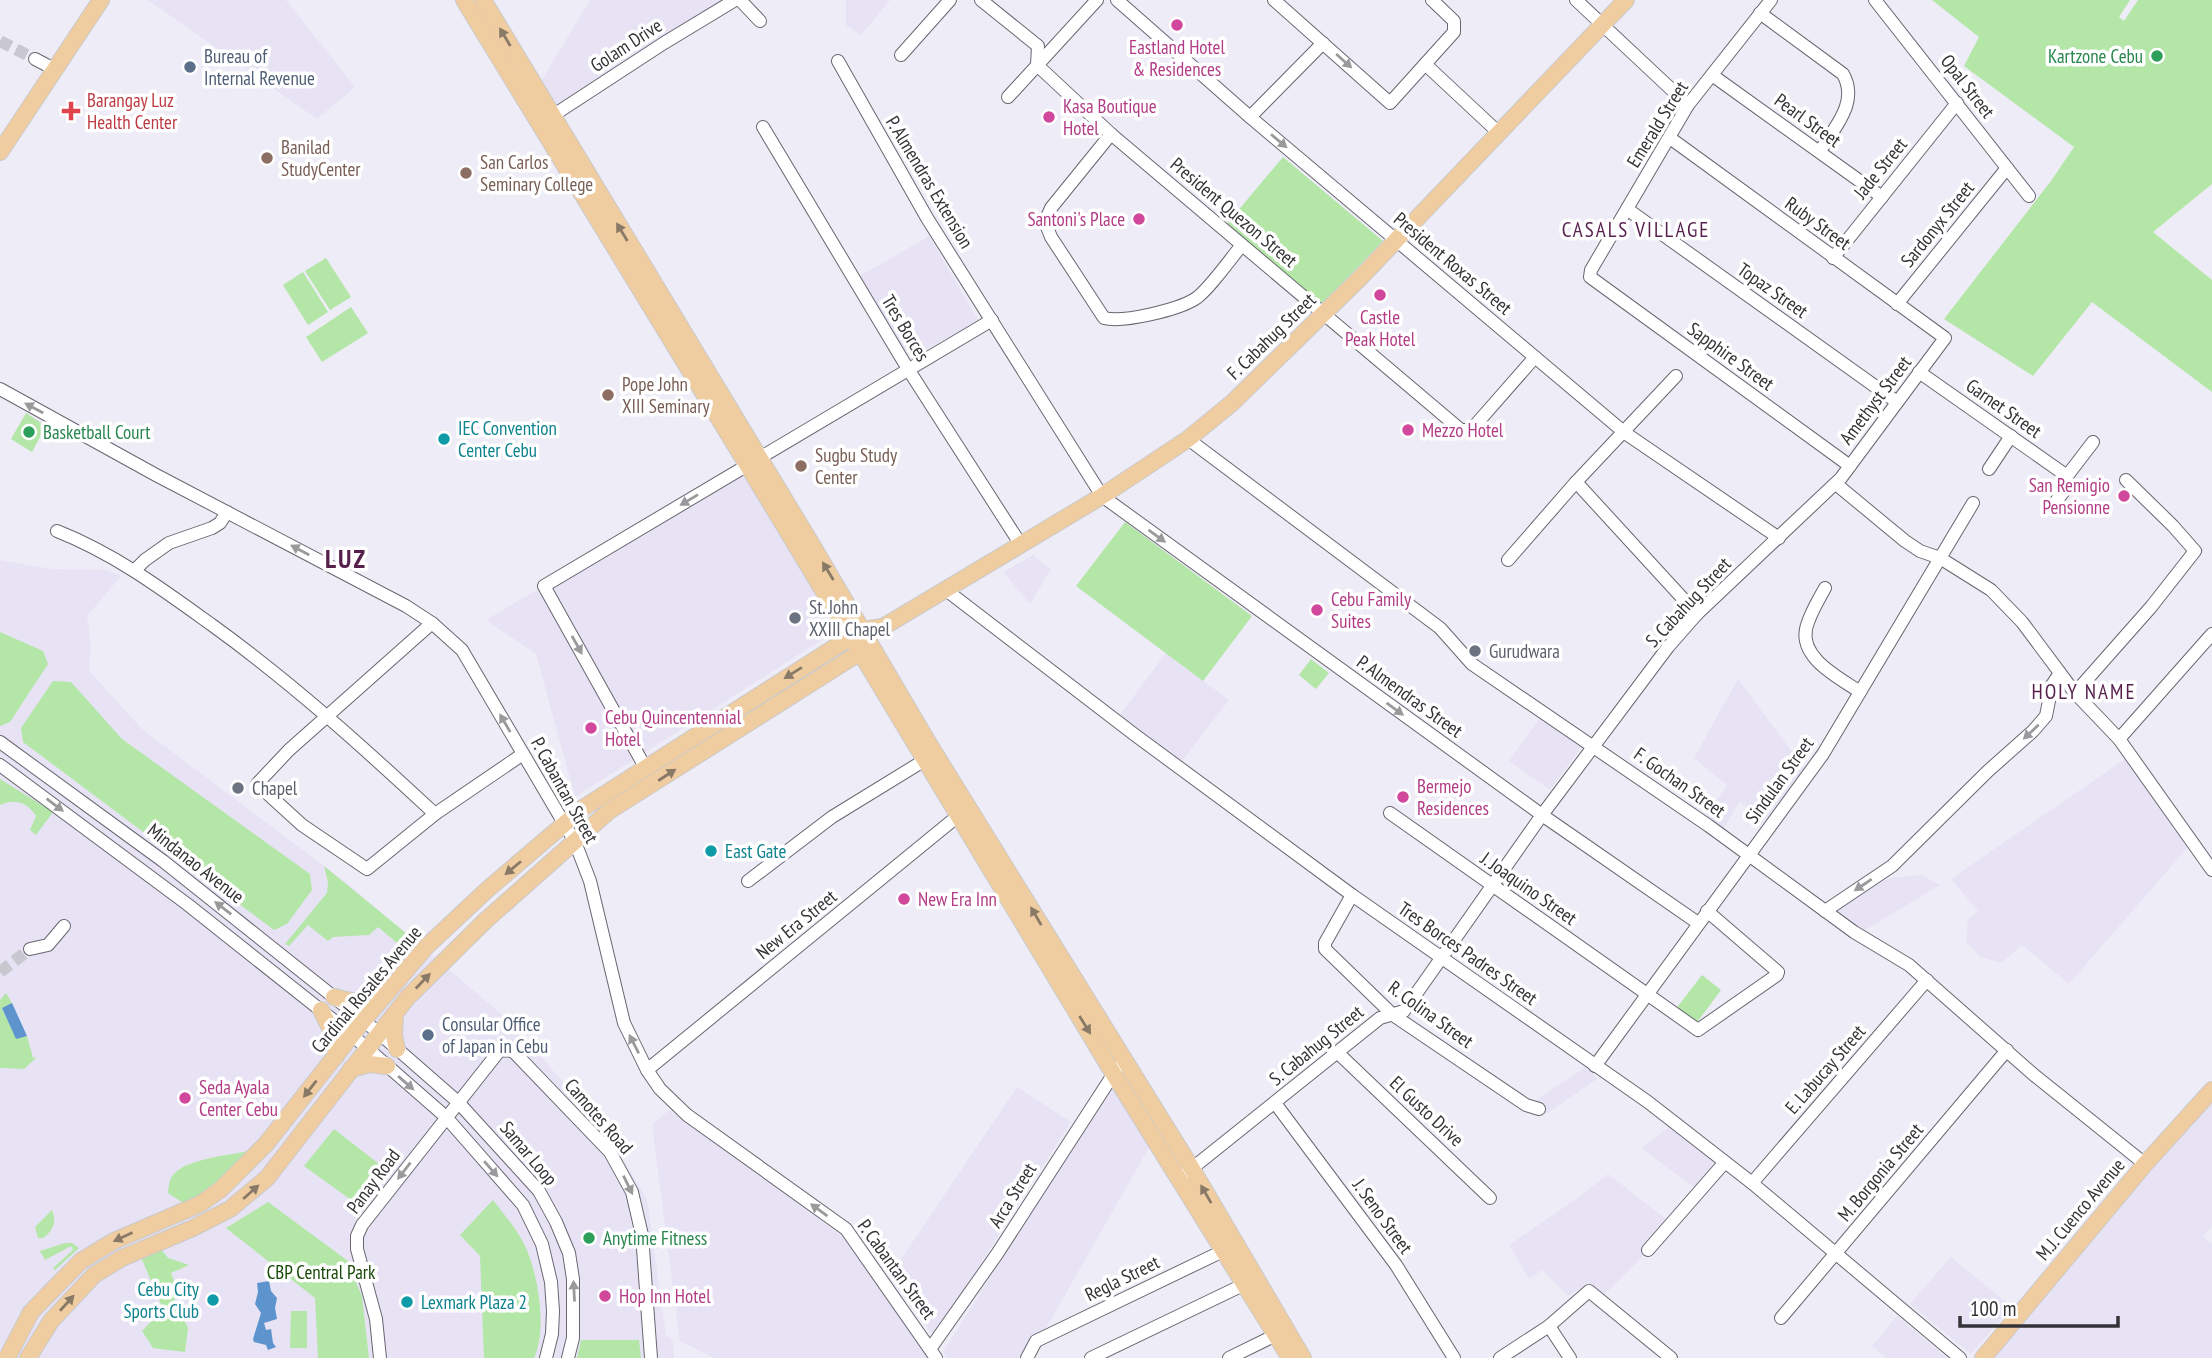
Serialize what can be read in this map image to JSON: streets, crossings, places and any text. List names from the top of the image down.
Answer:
{
  "streets": {
    "main road": ["F. Cabahug Street", "Cardinal Rosales Avenue", "M.J. Cuenco Avenue"],
    "street": [
      "Golam Drive",
      "Opal Street",
      "Pearl Street",
      "Emerald Street",
      "Jade Street",
      "P. Almendras Extension",
      "President Quezon Street",
      "Ruby Street",
      "Sardonyx Street",
      "President Roxas Street",
      "Topaz Street",
      "Tres Borces",
      "Sapphire Street",
      "Amethyst Street",
      "Garnet Street",
      "S. Cabahug Street",
      "P. Almendras Street",
      "Sindulan Street",
      "F. Gochan Street",
      "P. Cabantan Street",
      "Mindanao Avenue",
      "J. Joaquino Street",
      "New Era Street",
      "Tres Borces Padres Street",
      "R. Colina Street",
      "E. Labucay Street",
      "El Gusto Drive",
      "Camotes Road",
      "Samar Loop",
      "M. Borgonia Street",
      "Panay Road",
      "Arca Street",
      "J. Seno Street",
      "Regla Street"
    ]
  },
  "crossings": [
    ["Opal Street", "Jade Street"],
    ["Opal Street", "Sardonyx Street"],
    ["Pearl Street", "Emerald Street"],
    ["Pearl Street", "Jade Street"],
    ["Emerald Street", "Ruby Street"],
    ["Emerald Street", "Topaz Street"],
    ["Emerald Street", "Sapphire Street"],
    ["Jade Street", "Ruby Street"],
    ["P. Almendras Extension", "F. Cabahug Street"],
    ["P. Almendras Extension", "P. Almendras Street"],
    ["President Quezon Street", "President Roxas Street"],
    ["President Quezon Street", "F. Cabahug Street"],
    ["Ruby Street", "Sardonyx Street"],
    ["Ruby Street", "Amethyst Street"],
    ["President Roxas Street", "F. Cabahug Street"],
    ["President Roxas Street", "S. Cabahug Street"],
    ["Topaz Street", "Amethyst Street"],
    ["Tres Borces", "F. Cabahug Street"],
    ["F. Cabahug Street", "P. Almendras Street"],
    ["F. Cabahug Street", "F. Gochan Street"],
    ["F. Cabahug Street", "Tres Borces Padres Street"],
    ["F. Cabahug Street", "Cardinal Rosales Avenue"],
    ["Sapphire Street", "Amethyst Street"],
    ["Amethyst Street", "Garnet Street"],
    ["Amethyst Street", "S. Cabahug Street"],
    ["S. Cabahug Street", "P. Almendras Street"],
    ["S. Cabahug Street", "F. Gochan Street"],
    ["S. Cabahug Street", "J. Joaquino Street"],
    ["S. Cabahug Street", "Tres Borces Padres Street"],
    ["S. Cabahug Street", "R. Colina Street"],
    ["S. Cabahug Street", "El Gusto Drive"],
    ["S. Cabahug Street", "J. Seno Street"],
    ["P. Almendras Street", "Sindulan Street"],
    ["Sindulan Street", "F. Gochan Street"],
    ["Sindulan Street", "J. Joaquino Street"],
    ["Sindulan Street", "Tres Borces Padres Street"],
    ["F. Gochan Street", "E. Labucay Street"],
    ["F. Gochan Street", "M. Borgonia Street"],
    ["F. Gochan Street", "M.J. Cuenco Avenue"],
    ["P. Cabantan Street", "New Era Street"],
    ["P. Cabantan Street", "Cardinal Rosales Avenue"],
    ["P. Cabantan Street", "Arca Street"],
    ["Mindanao Avenue", "Cardinal Rosales Avenue"],
    ["Mindanao Avenue", "Samar Loop"],
    ["Tres Borces Padres Street", "R. Colina Street"],
    ["Tres Borces Padres Street", "E. Labucay Street"],
    ["Tres Borces Padres Street", "M. Borgonia Street"],
    ["Cardinal Rosales Avenue", "Samar Loop"],
    ["Camotes Road", "Samar Loop"],
    ["Camotes Road", "Panay Road"],
    ["Samar Loop", "Panay Road"]
  ],
  "one_way": ["P. Almendras Street", "P. Cabantan Street", "Panay Road"],
  "districts": ["CASALS VILLAGE", "LUZ", "HOLY NAME"],
  "parks": ["CBP Central Park"],
  "places": {
    "other": [
      "Eastland Hotel & Residences",
      "Kartzone Cebu",
      "Bureau of Internal Revenue",
      "Kasa Boutique Hotel",
      "Banilad StudyCenter",
      "San Carlos Seminary College",
      "Santoni's Place",
      "Castle Peak Hotel",
      "Pope John XIII Seminary",
      "Mezzo Hotel",
      "Basketball Court",
      "IEC Convention Center Cebu",
      "Sugbu Study Center",
      "San Remigio Pensionne",
      "Cebu Family Suites",
      "St. John XXIII Chapel",
      "Gurudwara",
      "Cebu Quincentennial Hotel",
      "Chapel",
      "Bermejo Residences",
      "East Gate",
      "New Era Inn",
      "Consular Office of Japan in Cebu",
      "Seda Ayala Center Cebu",
      "Anytime Fitness",
      "Hop Inn Hotel",
      "Cebu City Sports Club",
      "Lexmark Plaza 2"
    ],
    "health": ["Barangay Luz Health Center"]
  },
  "scale_bar": "100 m"
}
